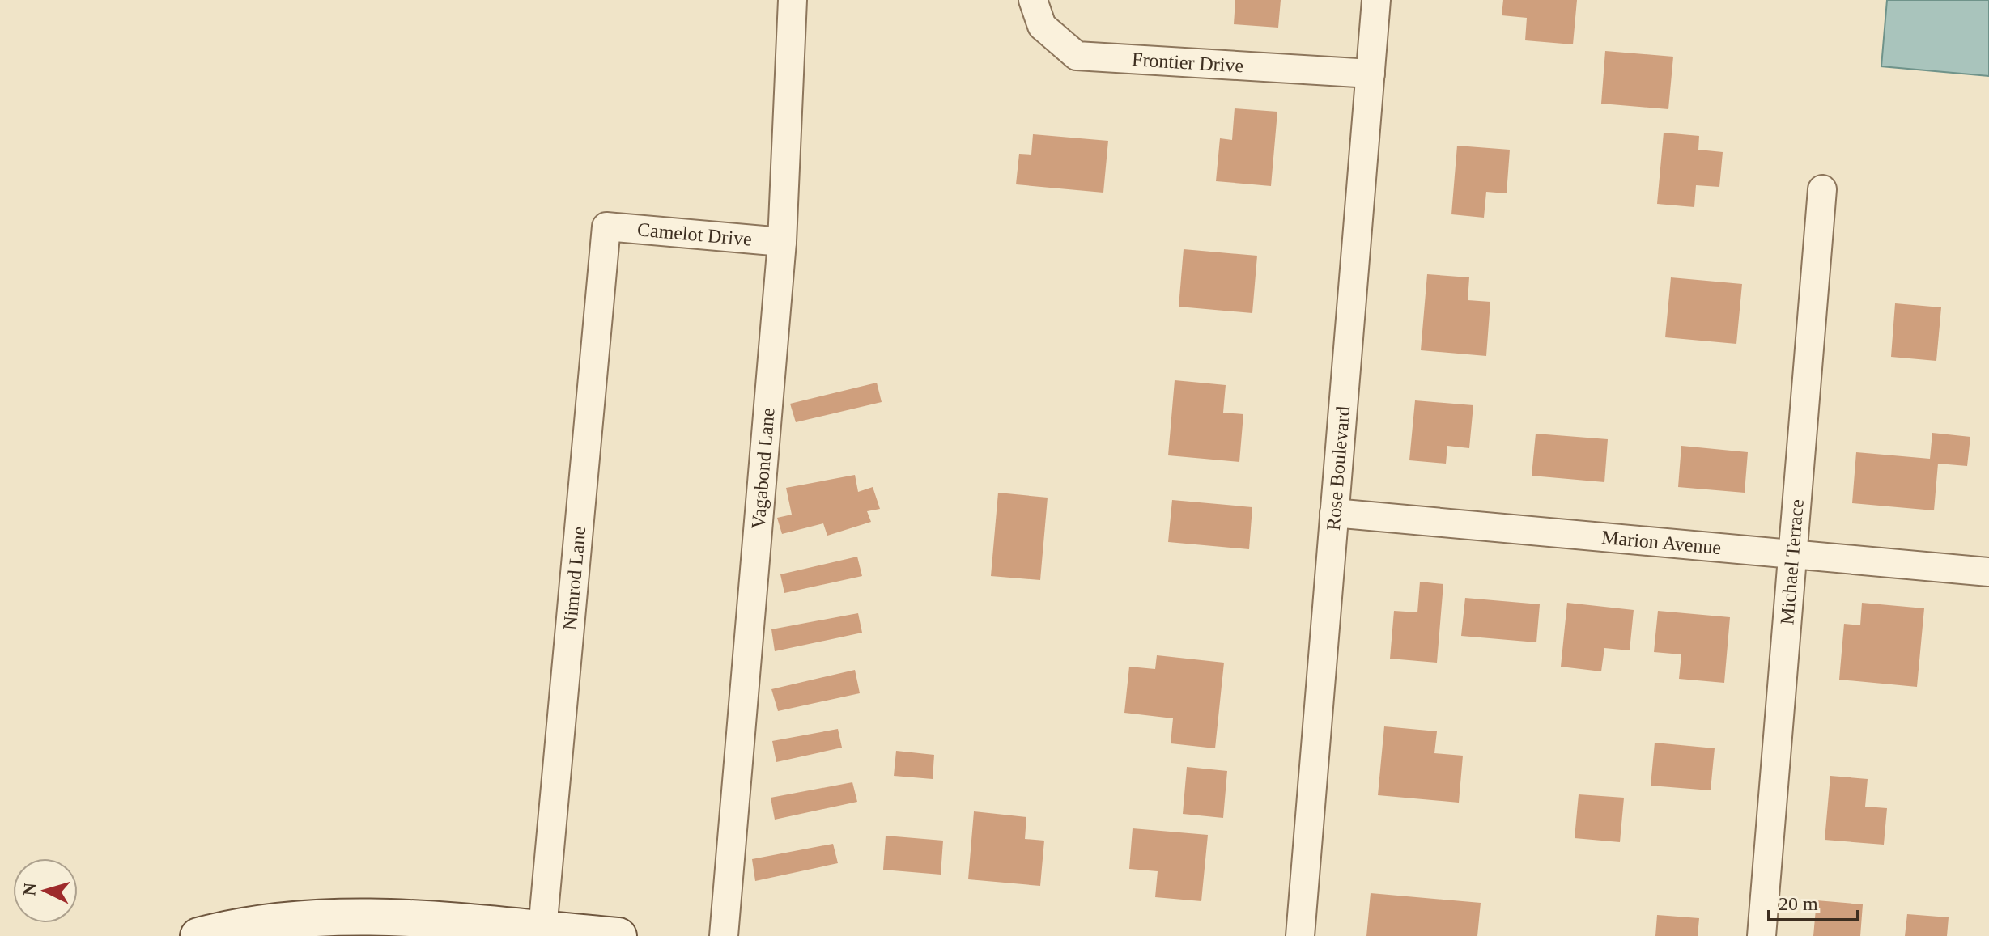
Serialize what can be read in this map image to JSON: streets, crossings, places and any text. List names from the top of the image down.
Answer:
{
  "streets": {
    "street": [
      "Frontier Drive",
      "Camelot Drive",
      "Rose Boulevard",
      "Vagabond Lane",
      "Marion Avenue",
      "Michael Terrace",
      "Nimrod Lane"
    ]
  },
  "crossings": [
    ["Frontier Drive", "Rose Boulevard"],
    ["Camelot Drive", "Vagabond Lane"],
    ["Camelot Drive", "Nimrod Lane"],
    ["Rose Boulevard", "Marion Avenue"],
    ["Marion Avenue", "Michael Terrace"]
  ],
  "scale_bar": "20 m",
  "north": "left"
}
